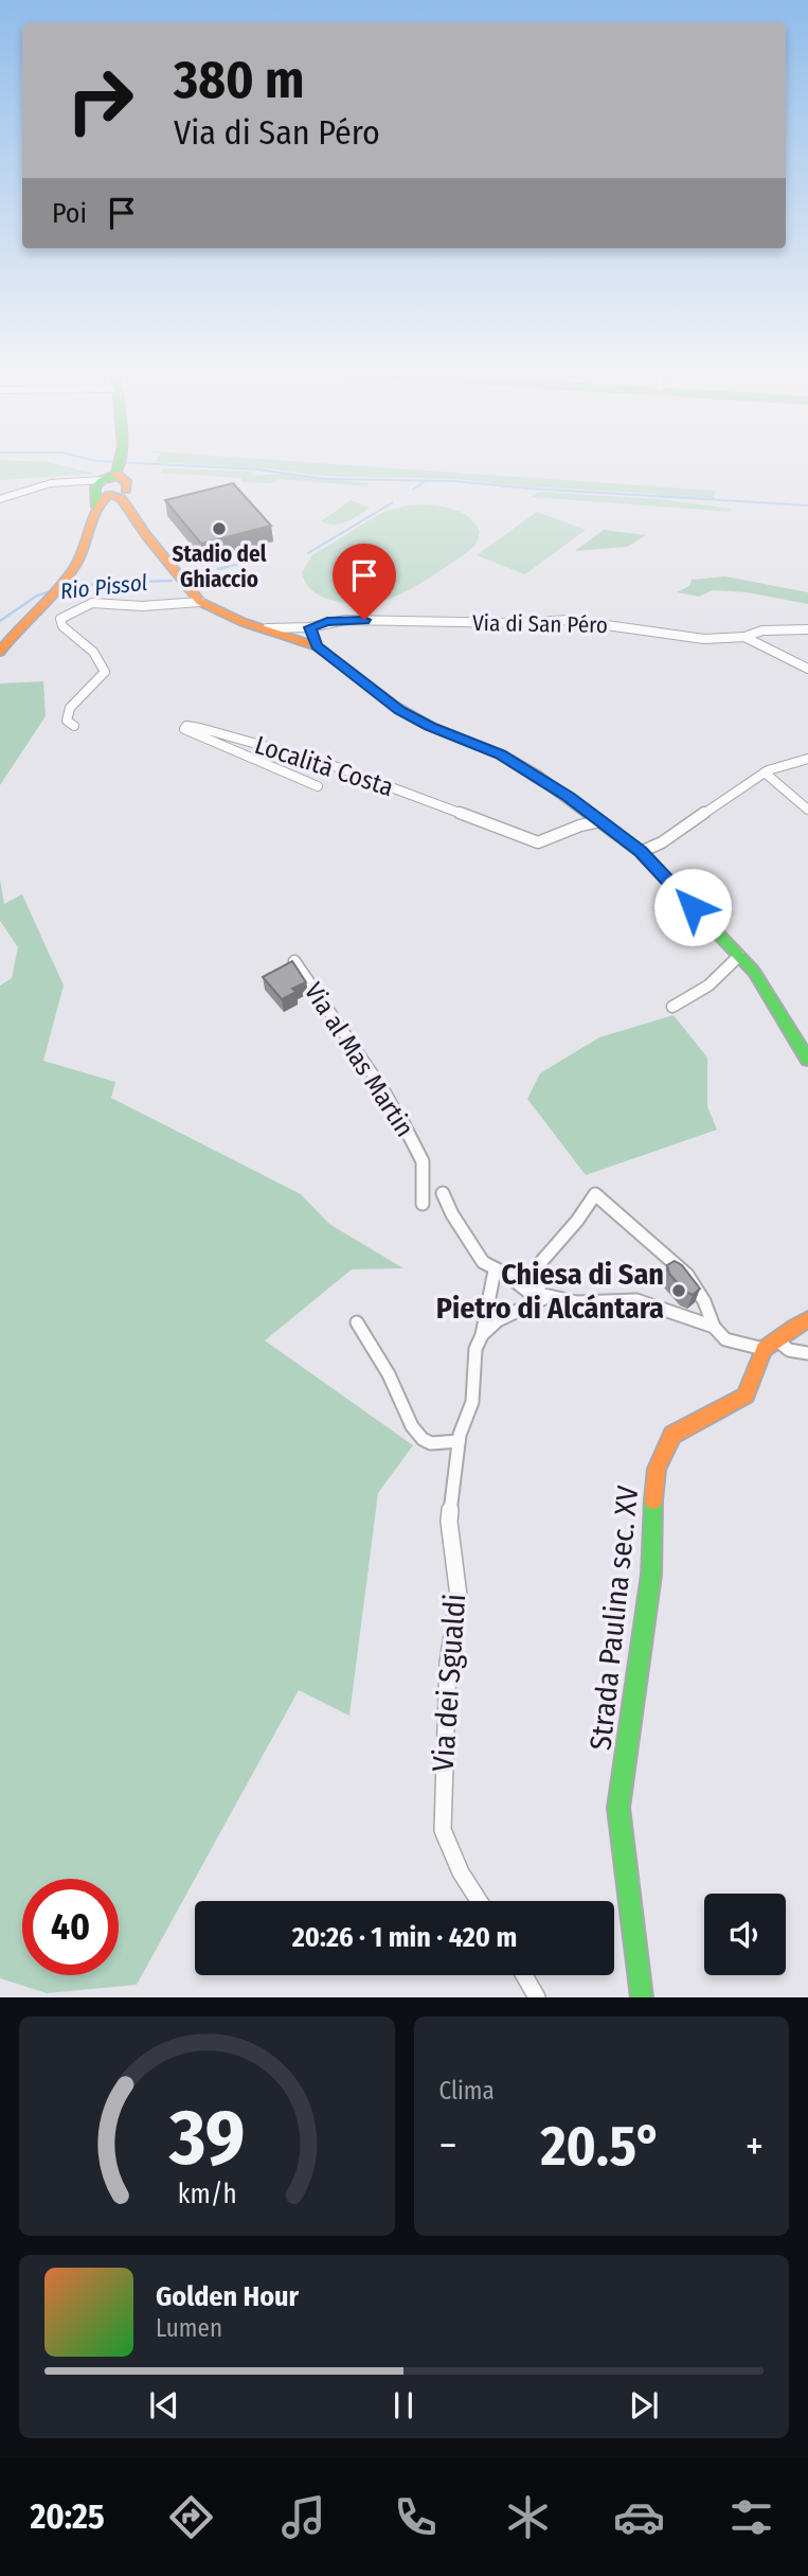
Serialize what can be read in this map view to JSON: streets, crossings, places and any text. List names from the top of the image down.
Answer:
{
  "streets": {
    "street": [
      "Via di San Péro",
      "Località Costa",
      "Via al Mas Martin",
      "Strada Paulina sec. XV",
      "Via dei Sgualdi"
    ]
  },
  "water": ["Rio Pissol"],
  "places": ["Stadio del Ghiaccio", "Chiesa di San Pietro di Alcántara"],
  "page": {
    "turn": ["380 m", "Via di San Péro"],
    "then": "Poi",
    "limit": "40",
    "trip": "20:26 · 1 min · 420 m",
    "tile": "Clima",
    "heat": ["−", "20.5°", "+"],
    "song": ["Golden Hour", "Lumen"],
    "tabs": "20:25",
    "gauge": ["39", "km/h"]
  }
}
